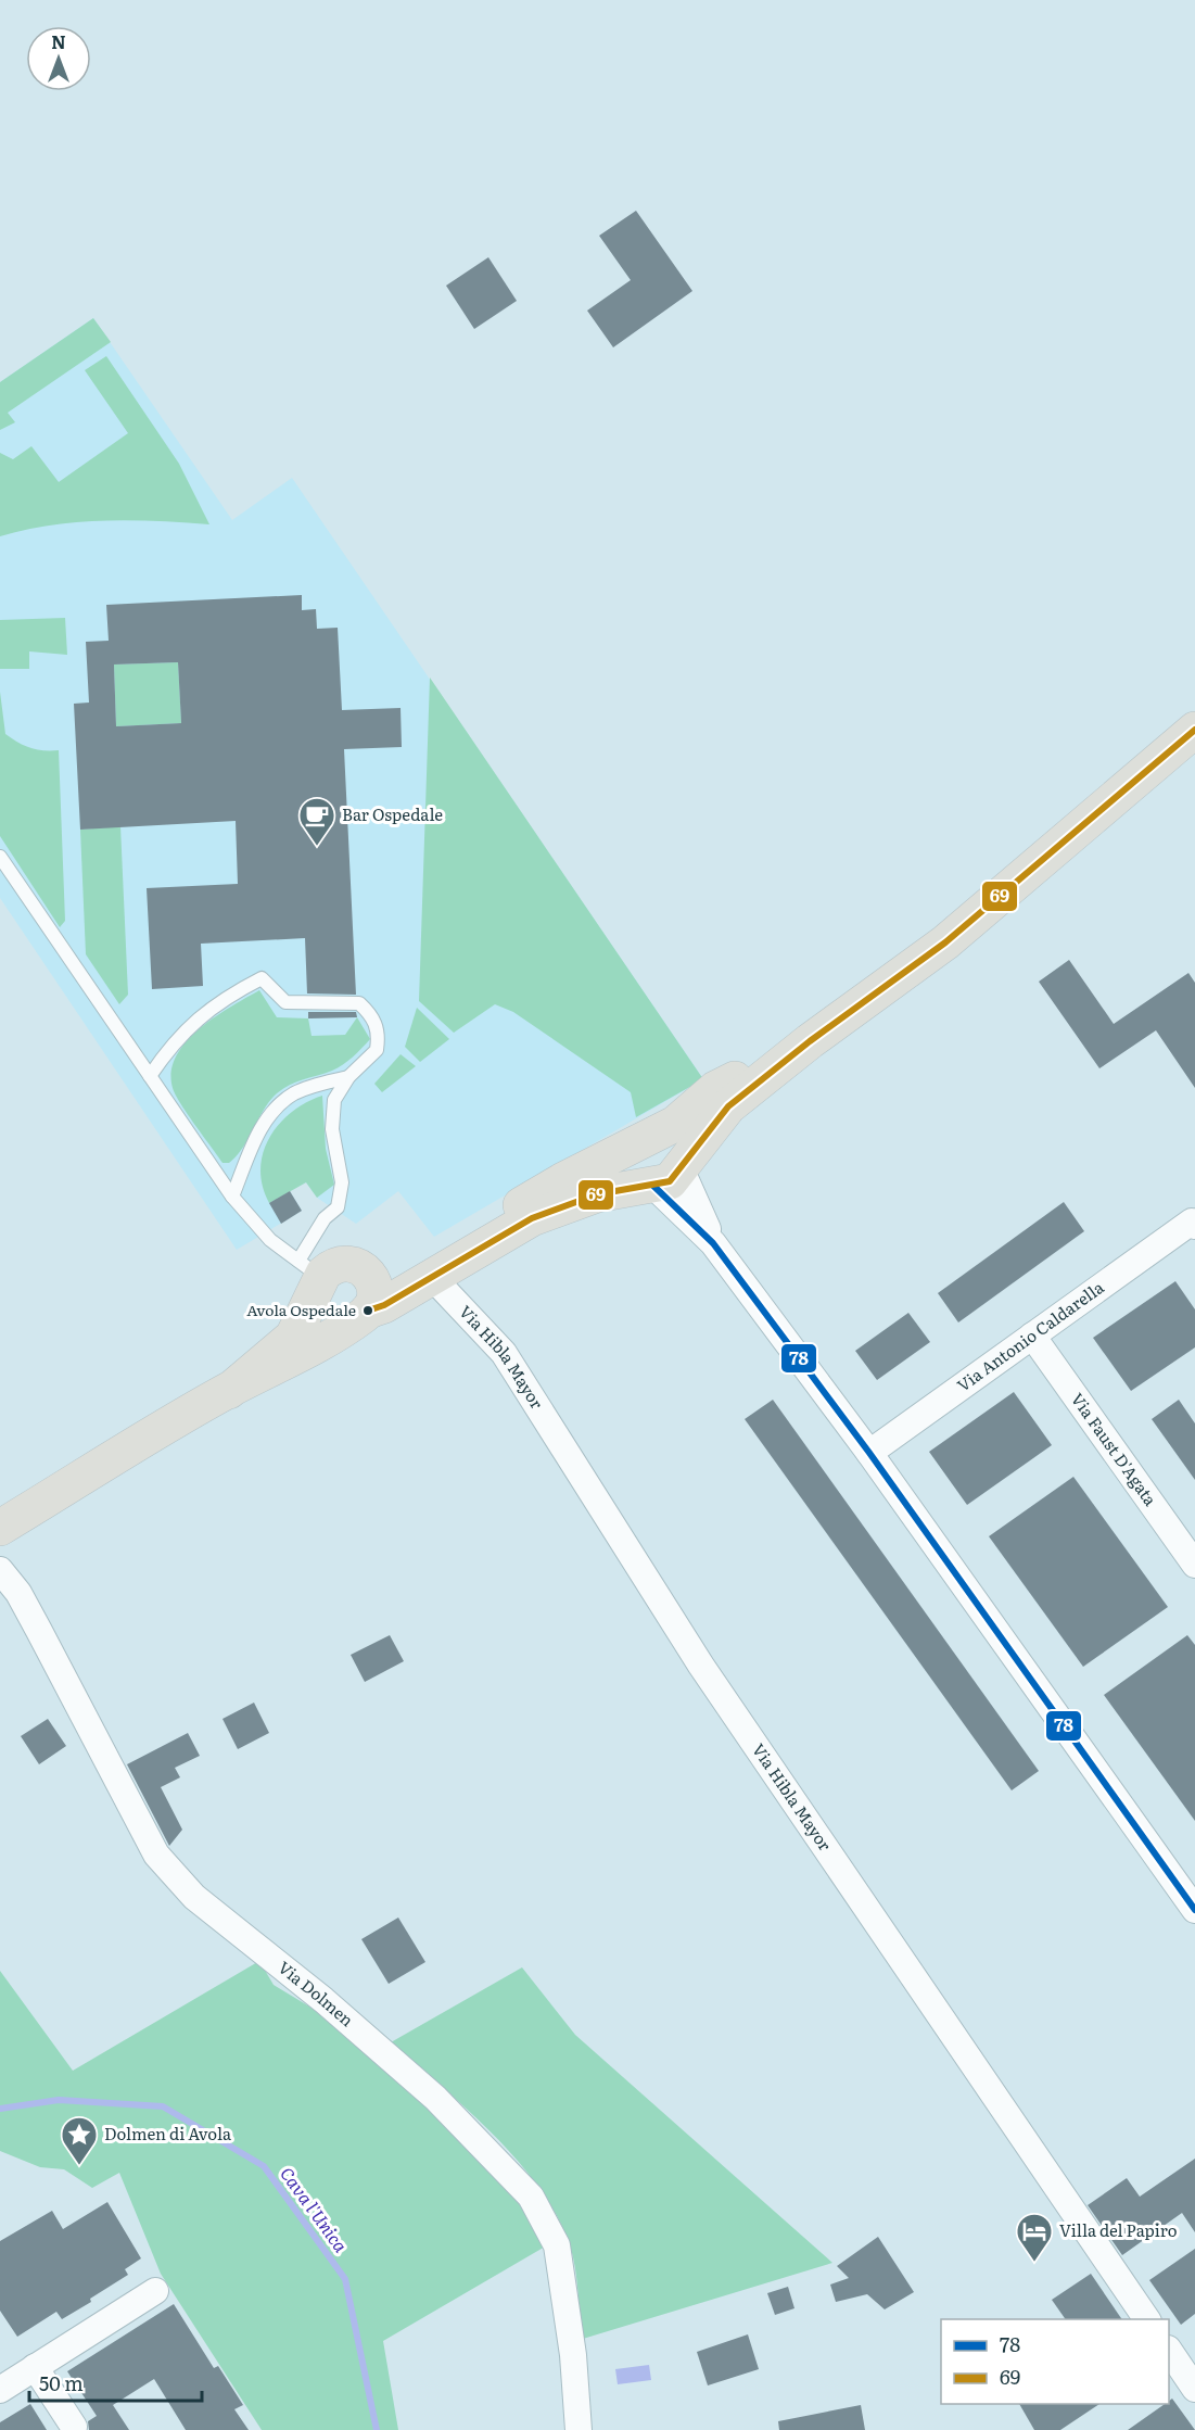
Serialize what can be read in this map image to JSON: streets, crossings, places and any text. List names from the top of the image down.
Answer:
{
  "streets": {
    "street": [
      "Via Antonio Caldarella",
      "Via Hibla Mayor",
      "Via Faust D'Agata",
      "Via Dolmen"
    ]
  },
  "crossings": [
    ["Via Antonio Caldarella", "Via Faust D'Agata"]
  ],
  "water": ["Cava l'Unica"],
  "places": {
    "cafe": ["Bar Ospedale"],
    "other": ["Avola Ospedale"],
    "place": ["Dolmen di Avola"],
    "hotel": ["Villa del Papiro"]
  },
  "lines": ["transit line 69", "transit line 78"],
  "legend": ["78", "69"],
  "scale_bar": "50 m",
  "north": "top"
}
